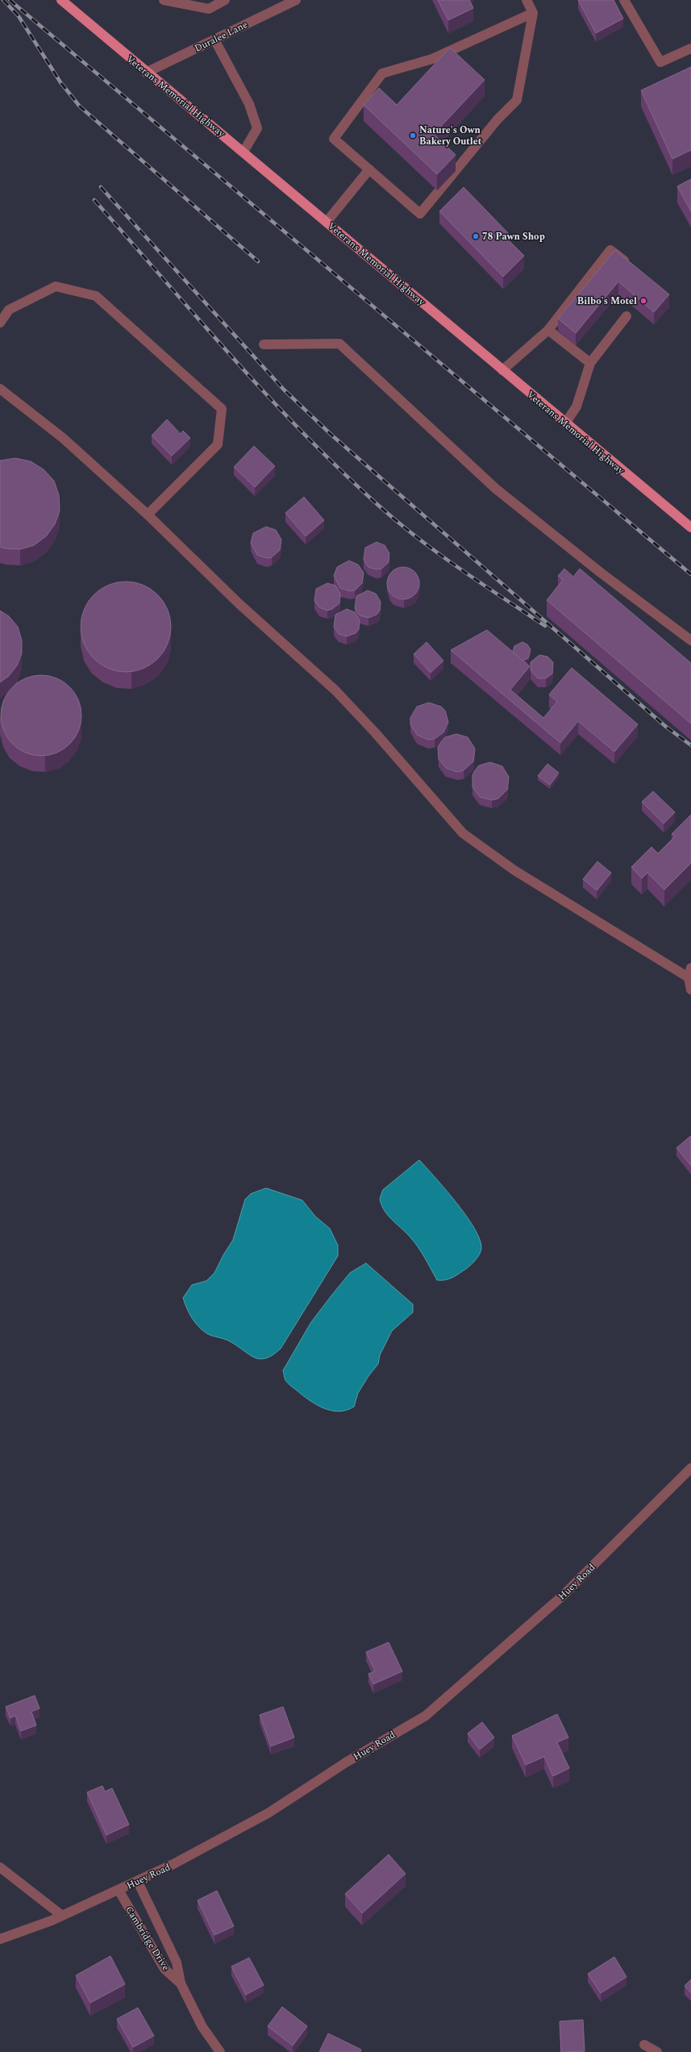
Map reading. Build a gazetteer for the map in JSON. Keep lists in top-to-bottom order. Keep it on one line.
{"streets":{"main road":["Veterans Memorial Highway"],"street":["Duralee Lane","Huey Road","Cambridge Drive"]},"crossings":[["Duralee Lane","Veterans Memorial Highway"],["Huey Road","Cambridge Drive"]],"places":["Nature's Own Bakery Outlet","78 Pawn Shop","Bilbo's Motel"]}
